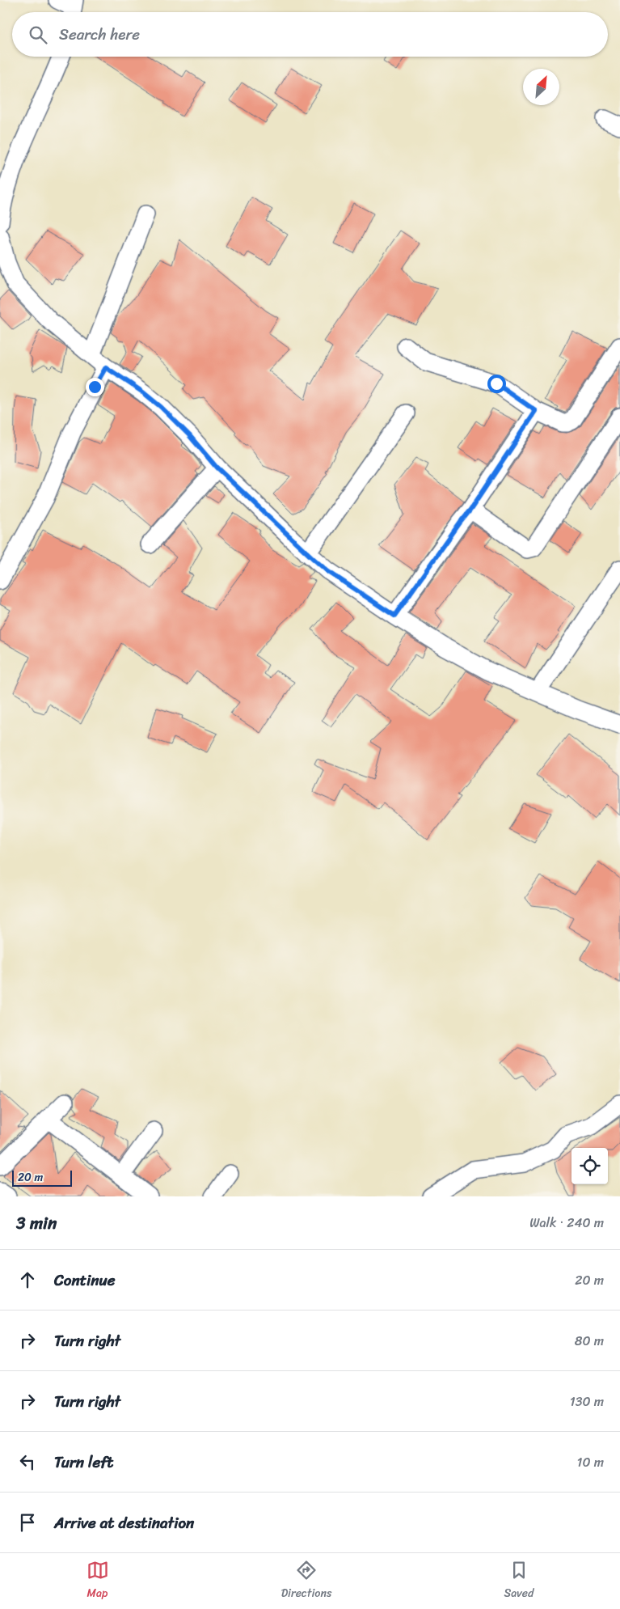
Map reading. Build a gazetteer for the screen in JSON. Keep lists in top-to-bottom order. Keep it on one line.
{"scale_bar":"20 m","north":"top right","page":{"search":"Search here","scale":"20 m","heading":["3 min","Walk · 240 m"],"list":[["Continue","20 m"],["Turn right","80 m"],["Turn right","130 m"],["Turn left","10 m"],"Arrive at destination"],"nav":["Map","Directions","Saved"]}}
